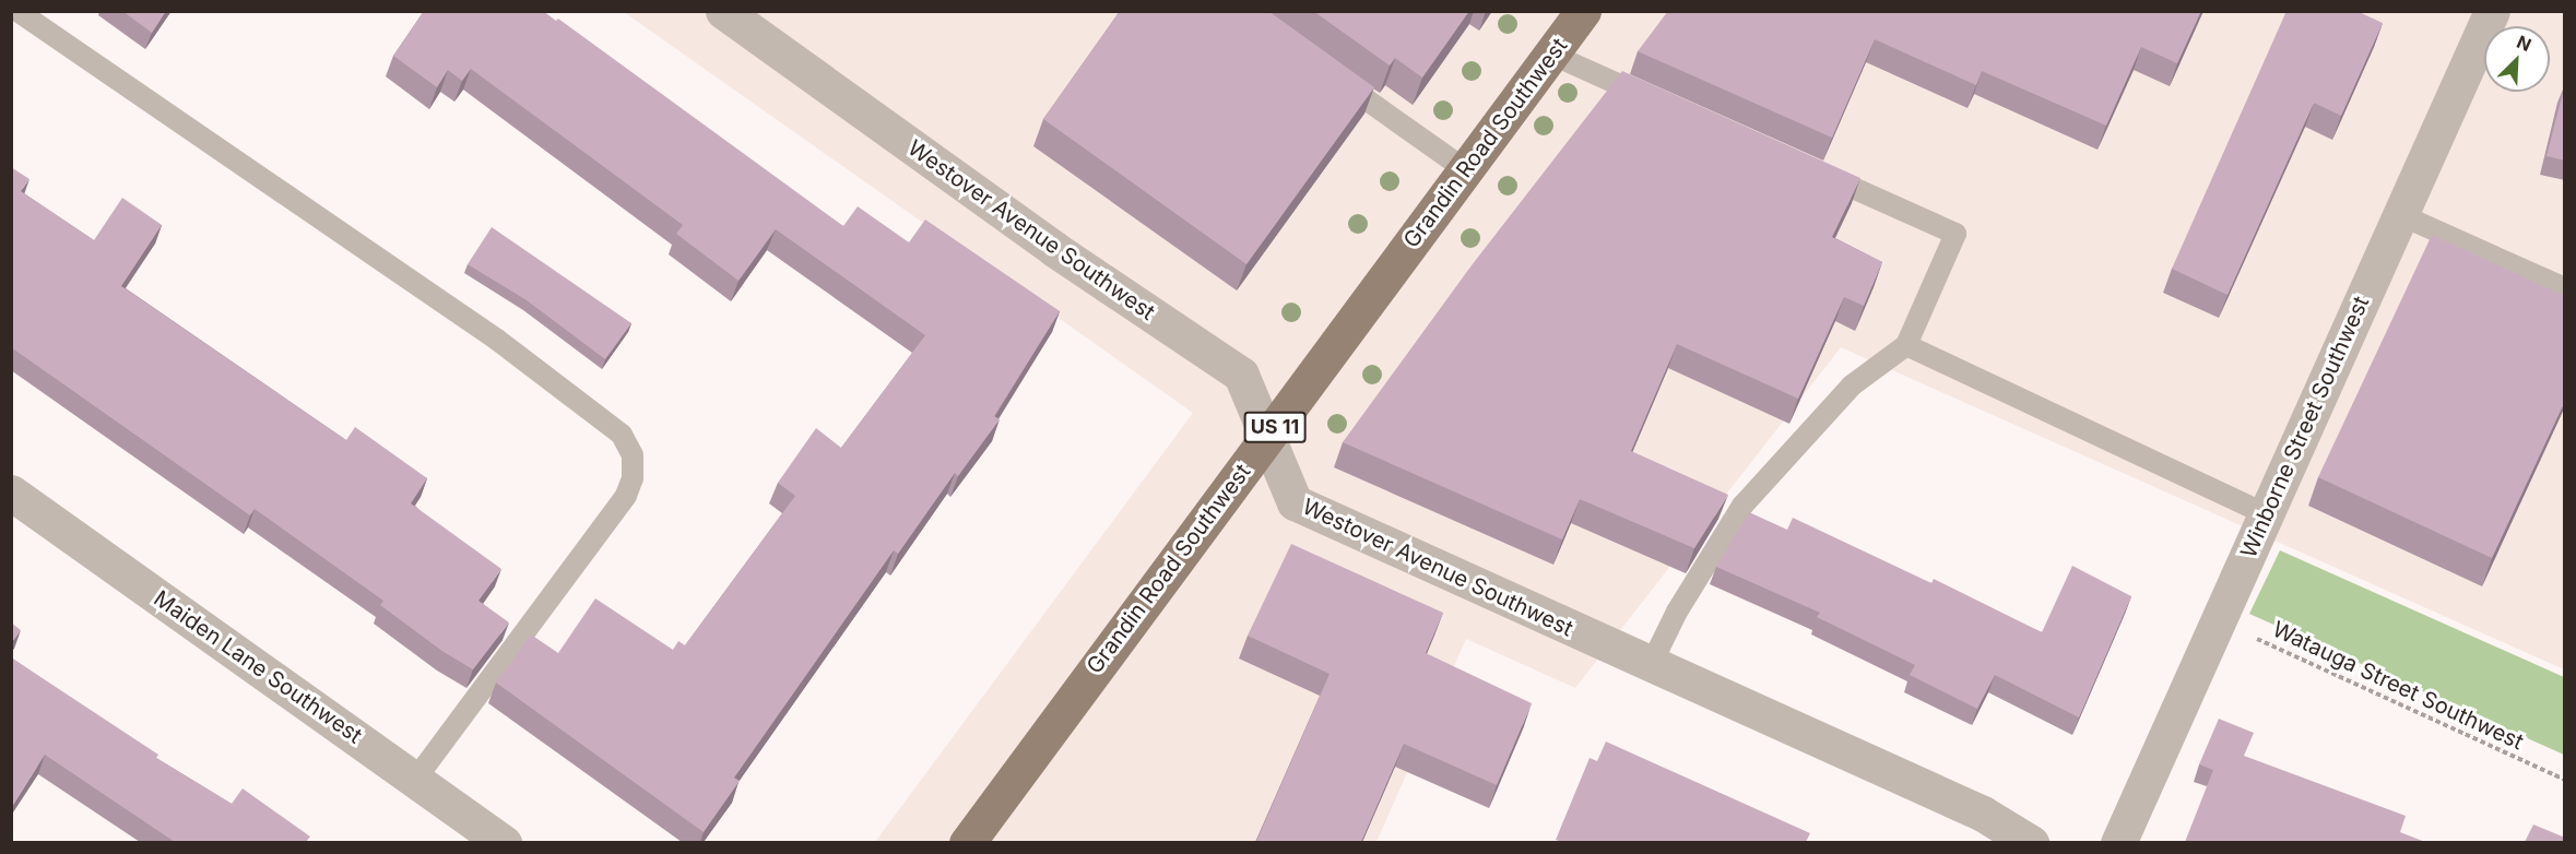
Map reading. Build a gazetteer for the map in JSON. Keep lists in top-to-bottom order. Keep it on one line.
{"streets":{"main road":["Grandin Road Southwest","US 11"],"street":["Westover Avenue Southwest","Winborne Street Southwest","Maiden Lane Southwest"],"path":["Watauga Street Southwest"]},"crossings":[["Grandin Road Southwest","Westover Avenue Southwest"],["Winborne Street Southwest","Watauga Street Southwest"]],"north":"top right"}
